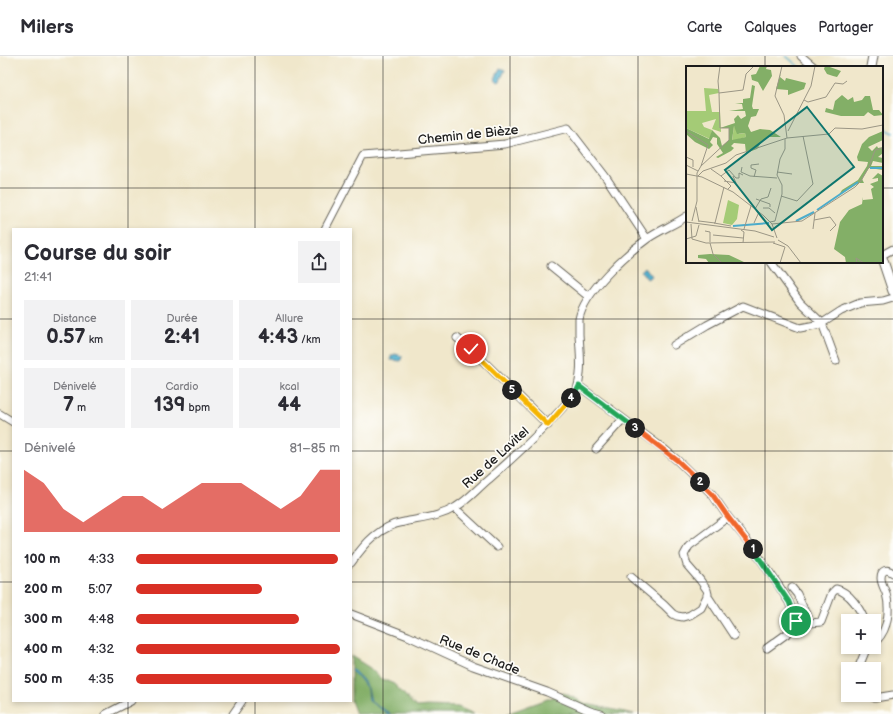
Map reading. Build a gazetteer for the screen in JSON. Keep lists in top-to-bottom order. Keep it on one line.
{"streets":{"street":["Chemin de Bièze","Rue de Lavitel","Rue de Chade"]},"page":{"header":"Milers","nav":["Carte","Calques","Partager"],"heading":["Course du soir","21:41"],"stats":[["Distance","0.57 km"],["Durée","2:41"],["Allure","4:43 /km"],["Dénivelé","7 m"],["Cardio","139 bpm"],["kcal","44"]],"pins":["5","4","3","2","1"],"chart":["Dénivelé","81–85 m"],"list":[{"name":"100 m","note":"4:33"},{"name":"200 m","note":"5:07"},{"name":"300 m","note":"4:48"},{"name":"400 m","note":"4:32"},{"name":"500 m","note":"4:35"}],"map_buttons":["+","−"]}}
